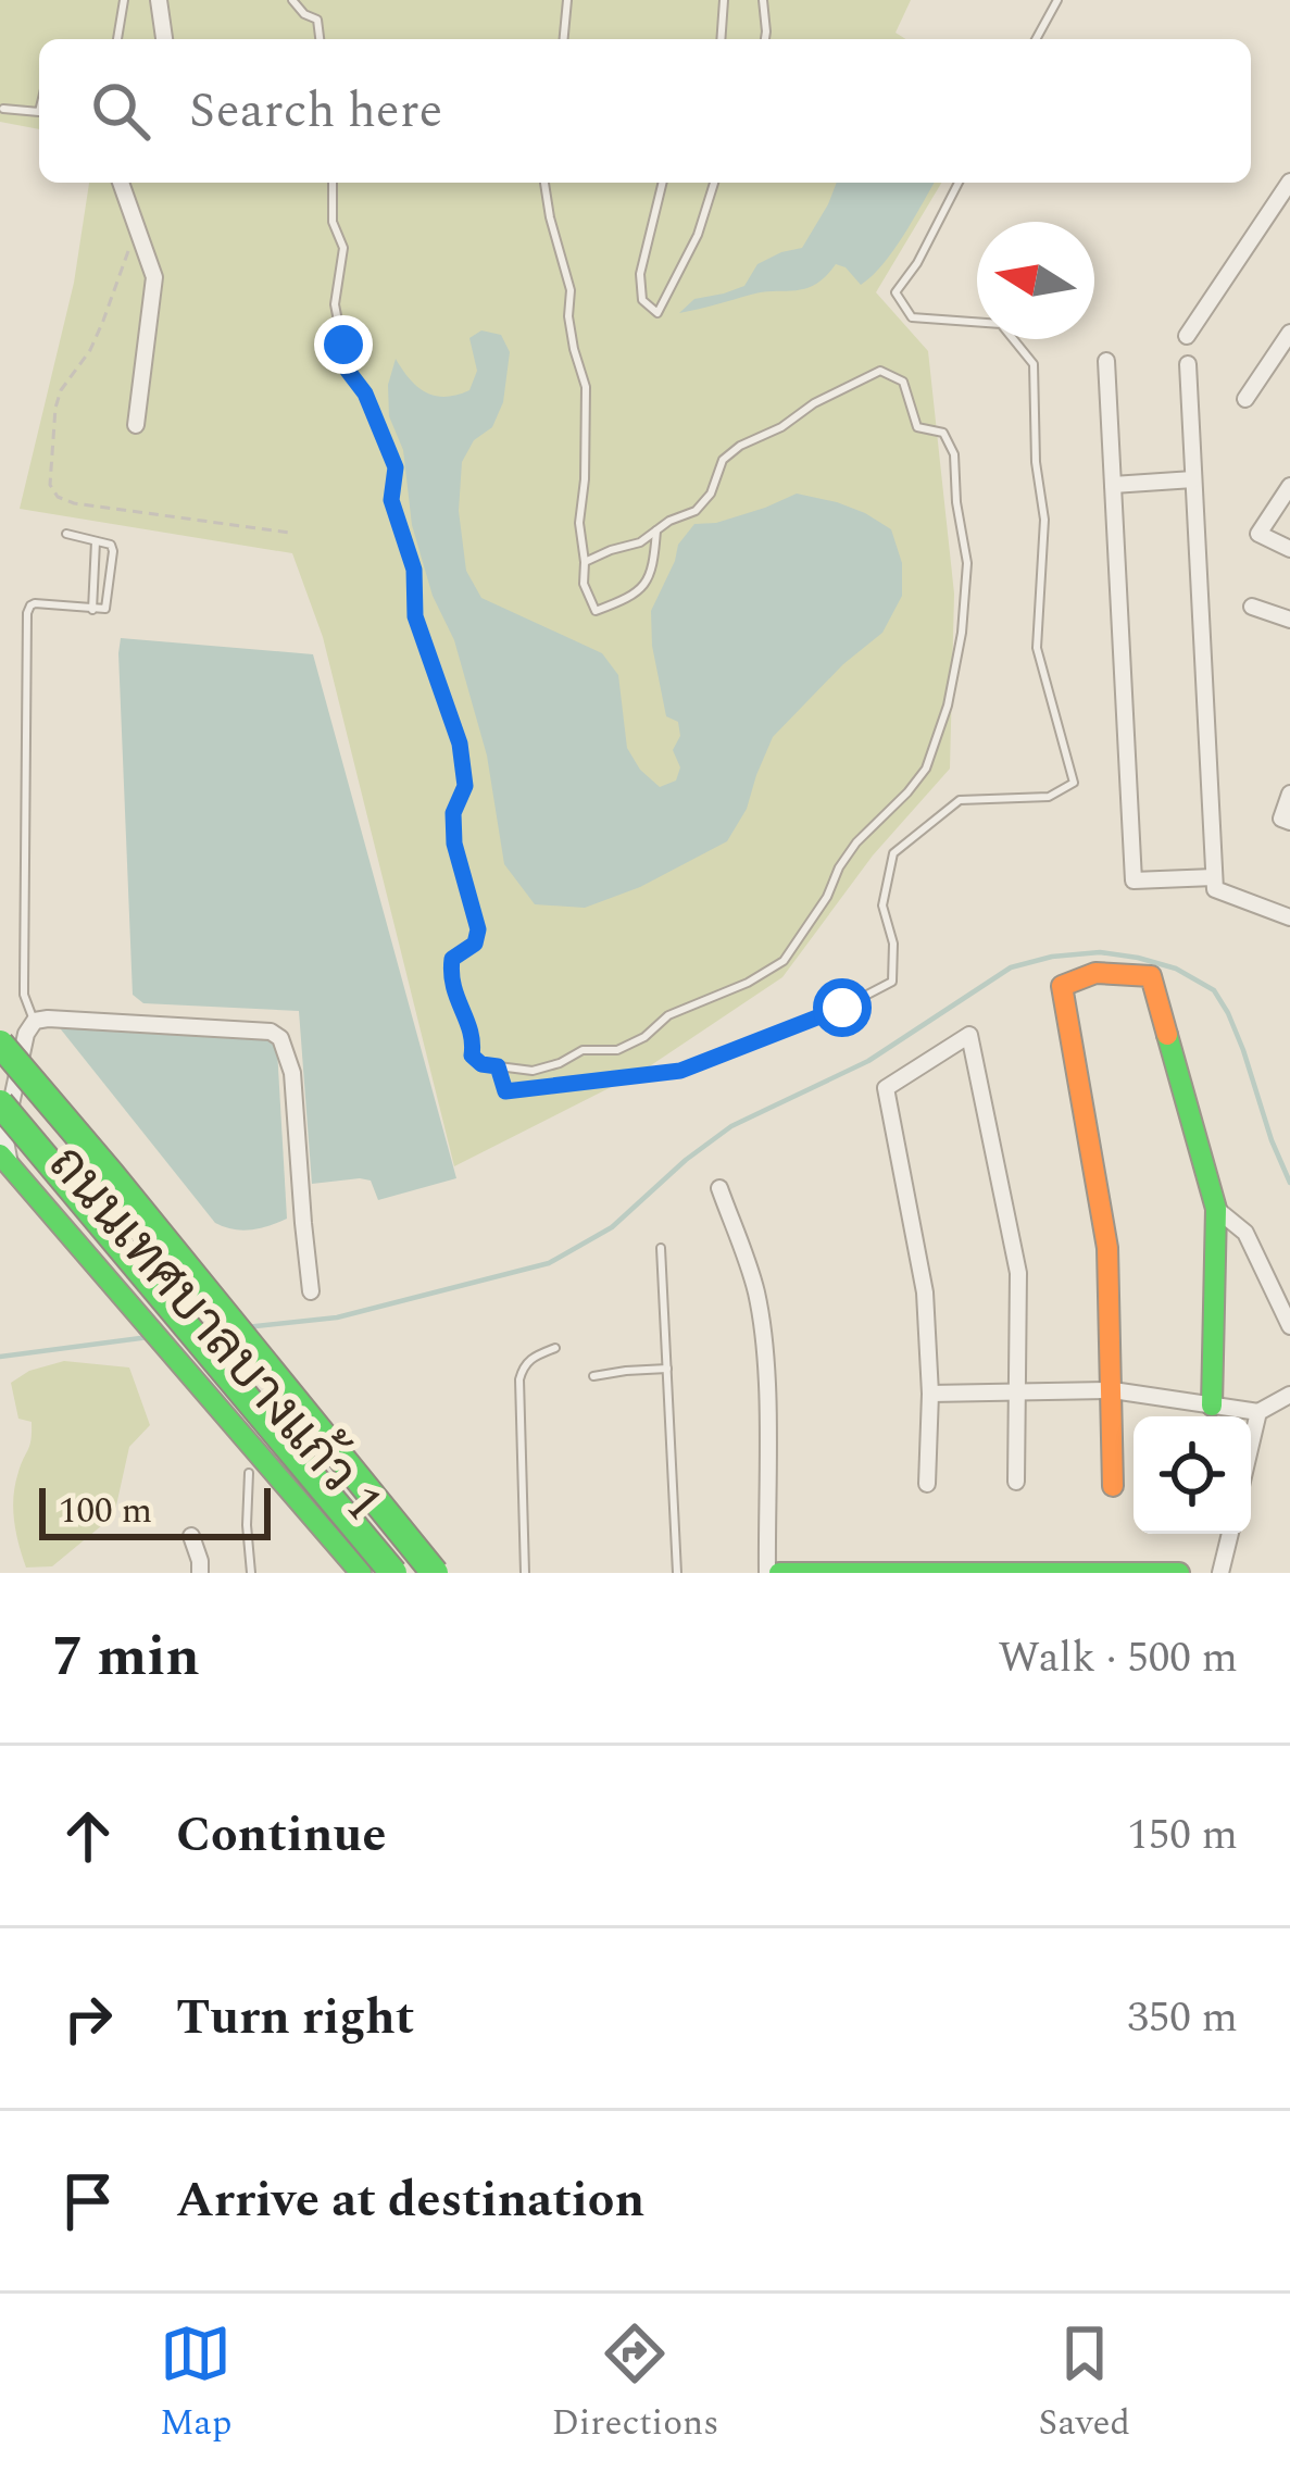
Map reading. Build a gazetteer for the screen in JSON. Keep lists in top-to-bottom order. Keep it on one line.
{"streets":{"main road":["ถนนเทศบาลบางแก้ว 1"]},"scale_bar":"100 m","north":"left","page":{"search":"Search here","scale":"100 m","heading":["7 min","Walk · 500 m"],"list":[["Continue","150 m"],["Turn right","350 m"],"Arrive at destination"],"nav":["Map","Directions","Saved"]}}
